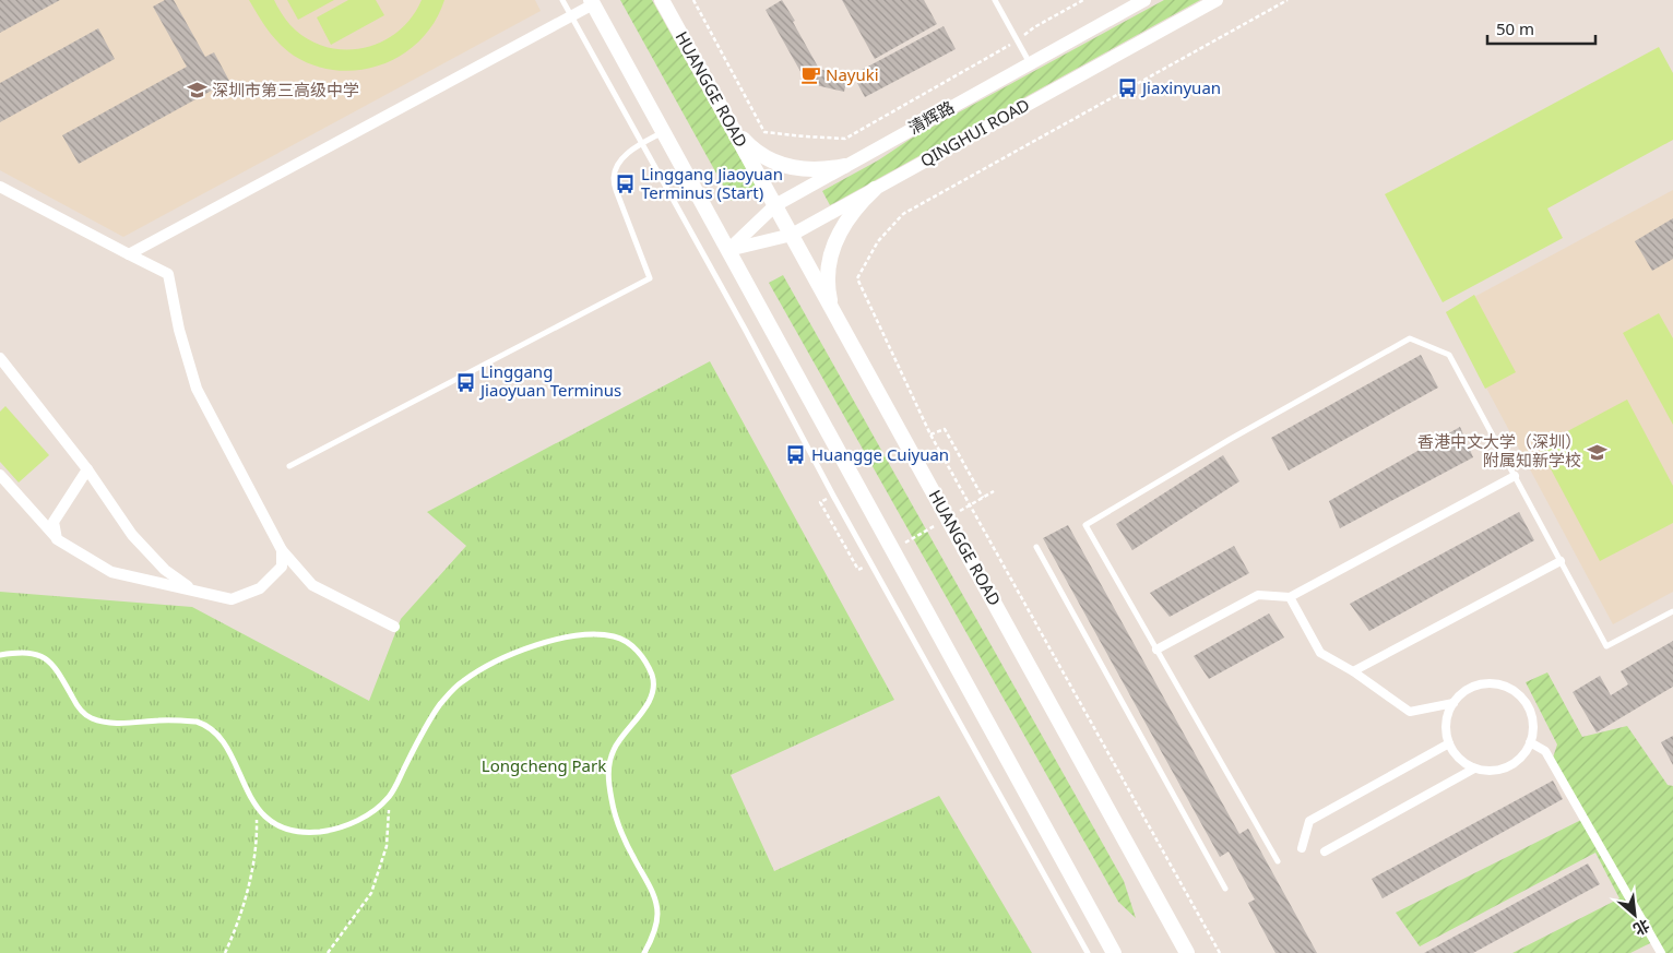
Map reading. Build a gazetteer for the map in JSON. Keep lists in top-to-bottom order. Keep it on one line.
{"streets":{"main road":["HUANGGE ROAD"],"street":["清辉路","QINGHUI ROAD"]},"crossings":[["HUANGGE ROAD","清辉路"],["HUANGGE ROAD","QINGHUI ROAD"],["清辉路","QINGHUI ROAD"]],"parks":["Longcheng Park"],"places":{"cafe":["Nayuki"],"bus stop":["Jiaxinyuan","Linggang Jiaoyuan Terminus (Start)","Linggang Jiaoyuan Terminus","Huangge Cuiyuan"],"school or university":["深圳市第三高级中学","香港中文大学（深圳） 附属知新学校"]},"scale_bar":"50 m","north":"bottom right"}
